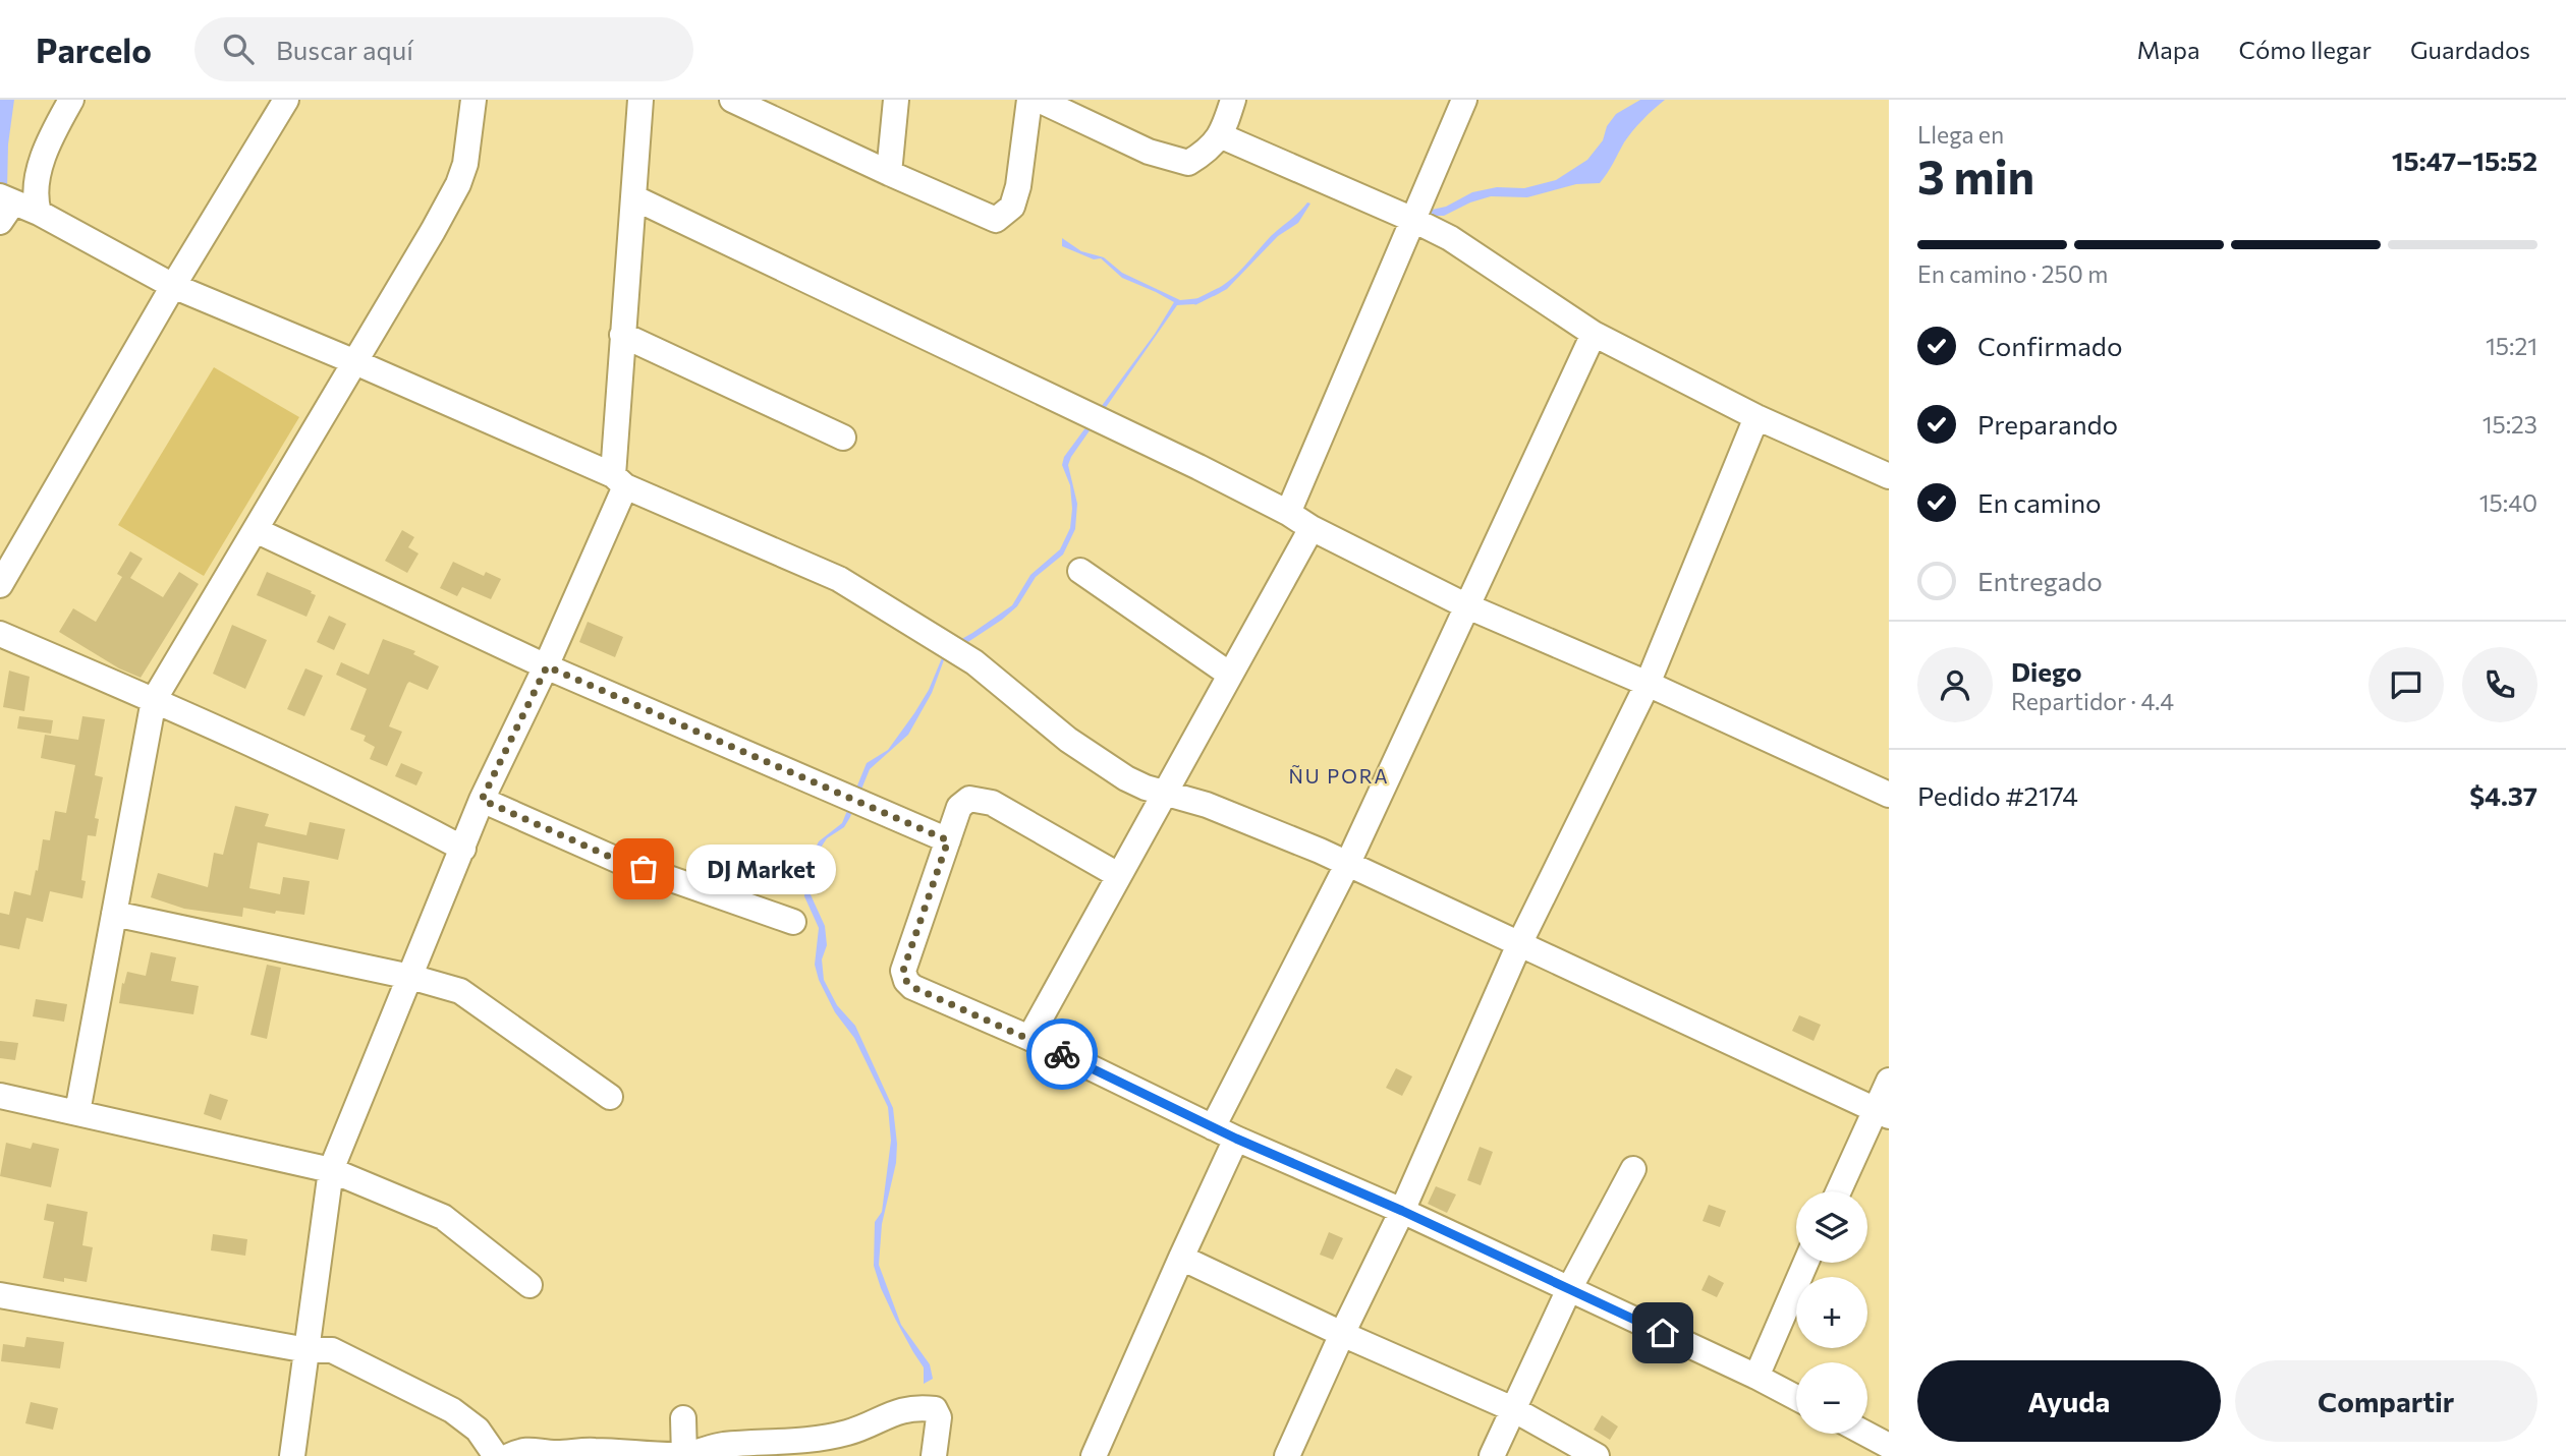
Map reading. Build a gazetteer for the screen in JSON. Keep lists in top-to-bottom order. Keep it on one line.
{"districts":["ÑU PORA"],"places":["DJ Market"],"page":{"header":"Parcelo","search":"Buscar aquí","nav":["Mapa","Cómo llegar","Guardados"],"heading":["3 min","Llega en","15:47–15:52"],"panel":["Diego","Repartidor · 4.4","Pedido #2174","$4.37"],"bar":"En camino · 250 m","list":[["Confirmado","15:21"],["Preparando","15:23"],["En camino","15:40"],"Entregado"],"bubble":"DJ Market","map_buttons":["+","−"],"buttons":["Ayuda","Compartir"]}}
